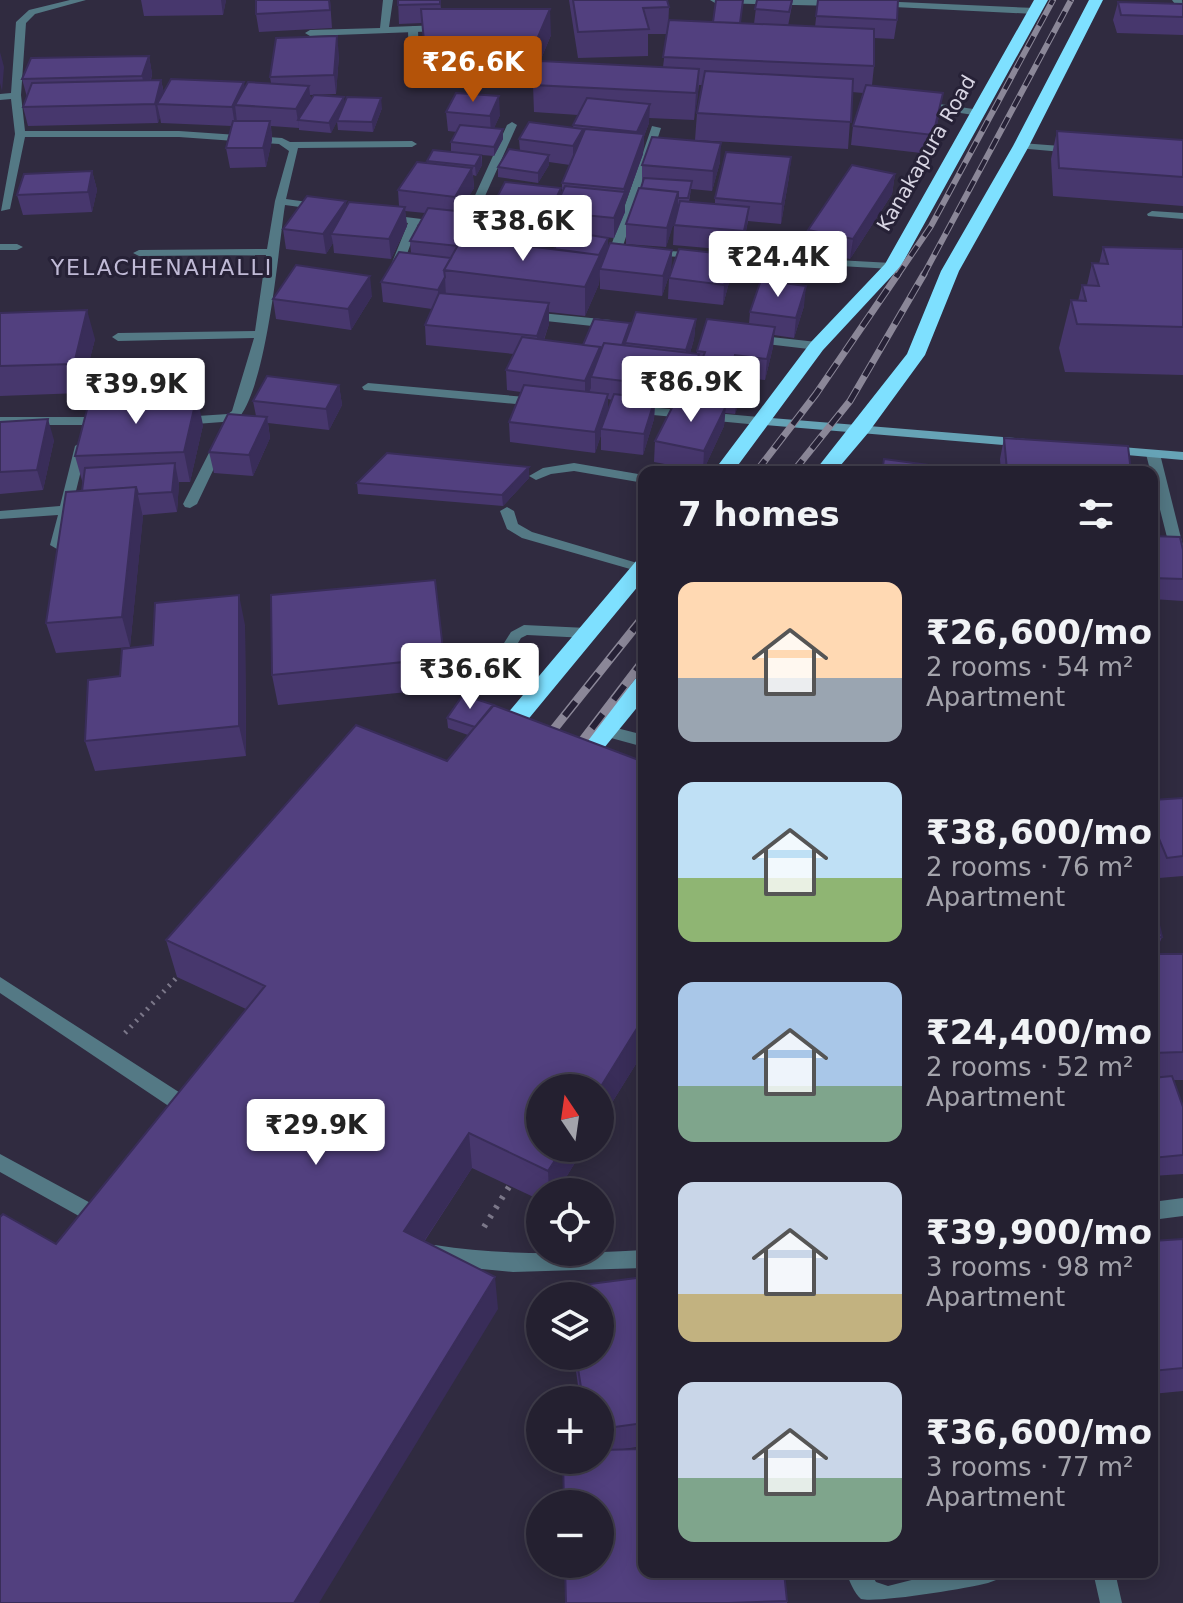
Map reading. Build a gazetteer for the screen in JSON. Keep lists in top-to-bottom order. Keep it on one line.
{"streets":{"highway":["Kanakapura Road"]},"districts":["YELACHENAHALLI"],"north":"top","page":{"price":["₹26.6K","₹38.6K","₹24.4K","₹86.9K","₹39.9K","₹36.6K","₹29.9K"],"heading":"7 homes","list":[{"name":"₹26,600/mo","note":"2 rooms · 54 m² · Apartment"},{"name":"₹38,600/mo","note":"2 rooms · 76 m² · Apartment"},{"name":"₹24,400/mo","note":"2 rooms · 52 m² · Apartment"},{"name":"₹39,900/mo","note":"3 rooms · 98 m² · Apartment"},{"name":"₹36,600/mo","note":"3 rooms · 77 m² · Apartment"}],"map_buttons":["+","−"]}}
